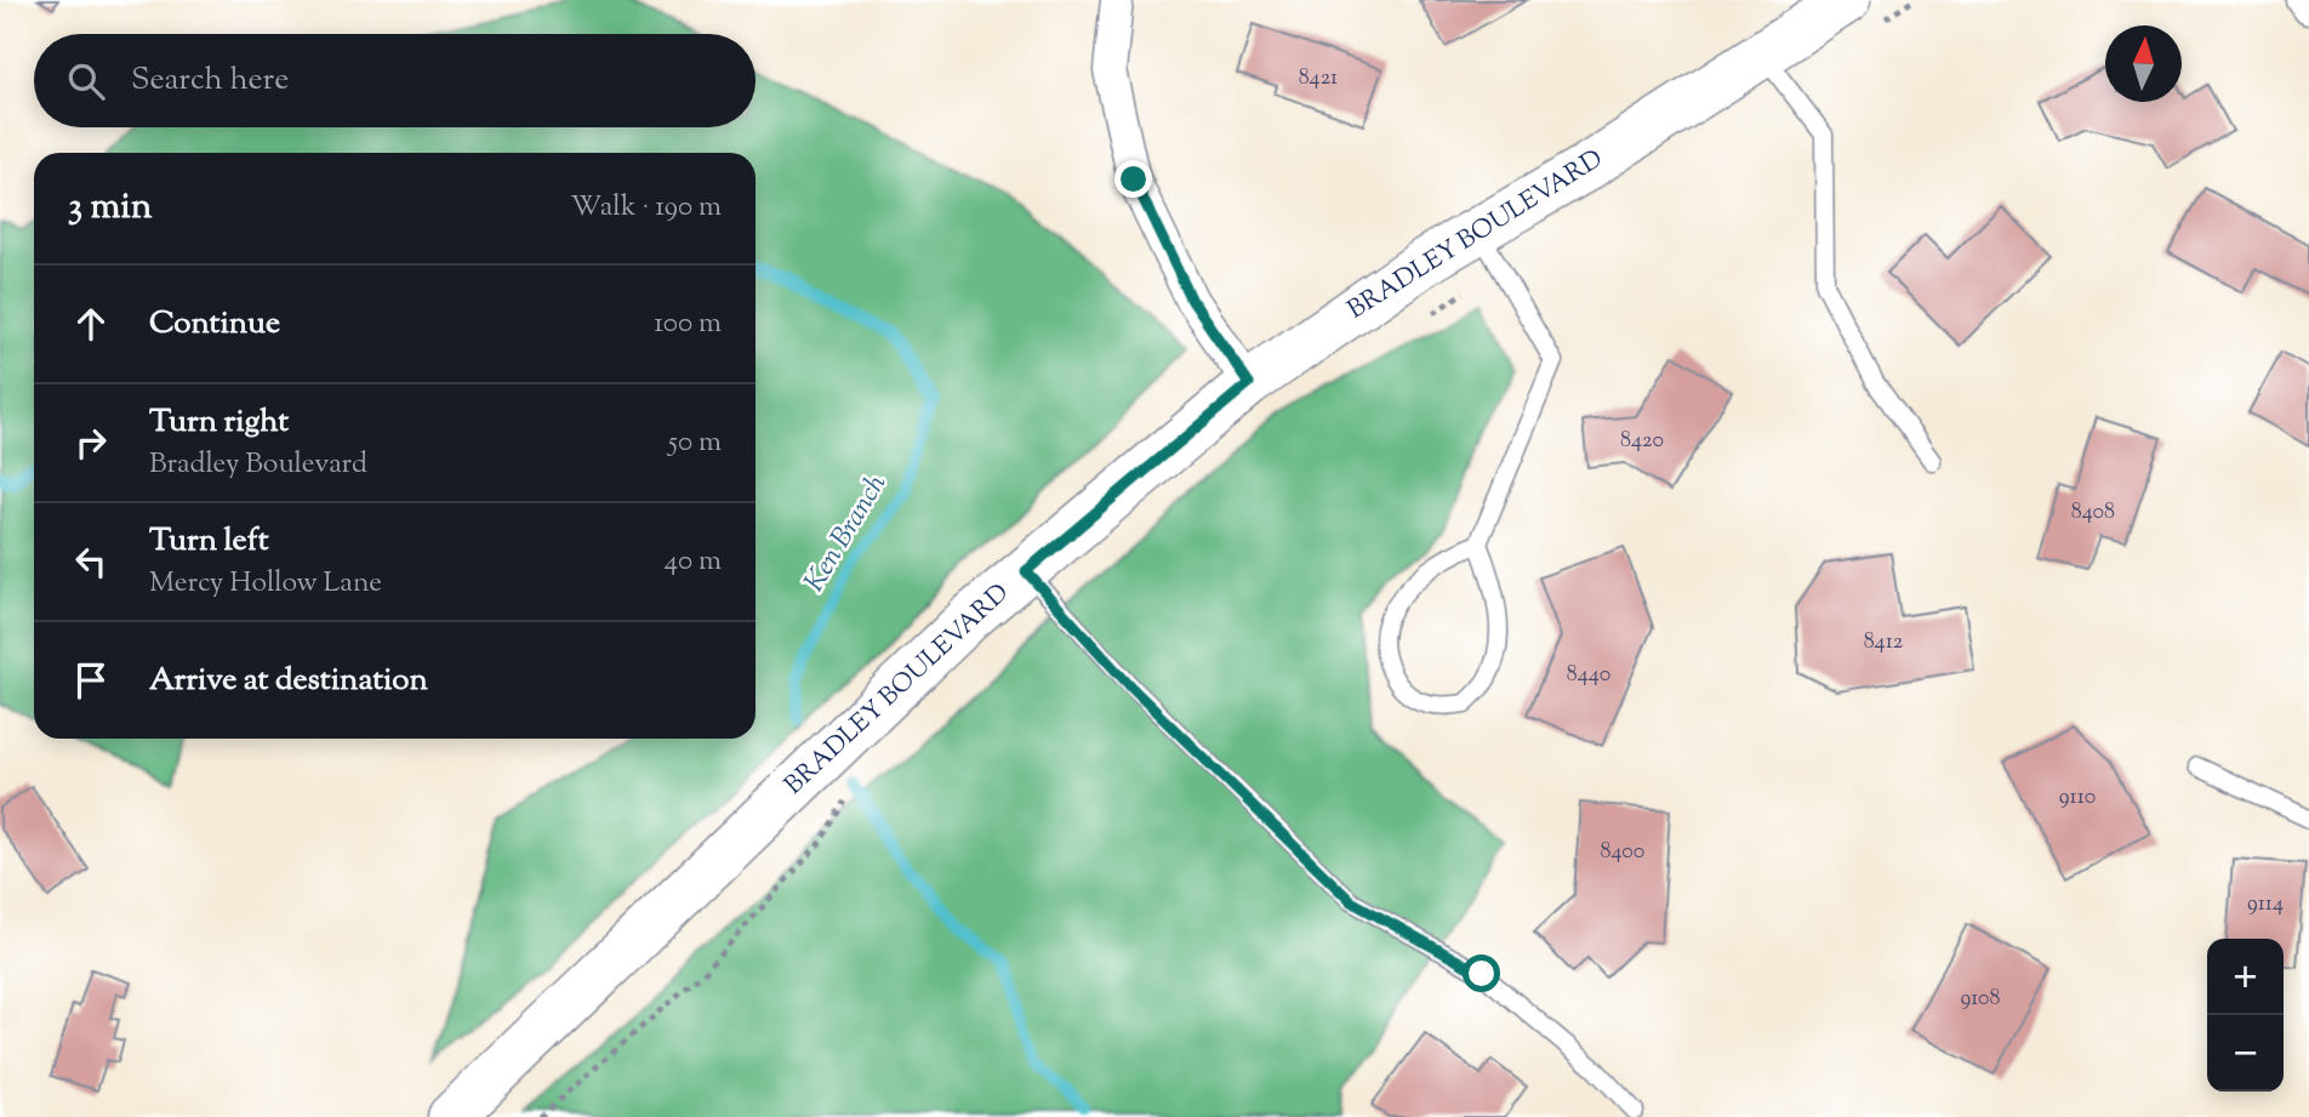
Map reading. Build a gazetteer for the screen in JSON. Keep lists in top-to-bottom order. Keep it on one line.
{"streets":{"main road":["BRADLEY BOULEVARD"]},"water":["Ken Branch"],"house_numbers":["8421","8420","8408","8412","8440","9110","8400","9114","9108"],"north":"top","page":{"search":"Search here","heading":["3 min","Walk · 190 m"],"list":[["Continue","100 m"],["Turn right","Bradley Boulevard","50 m"],["Turn left","Mercy Hollow Lane","40 m"],"Arrive at destination"],"map_buttons":["+","−"]}}
